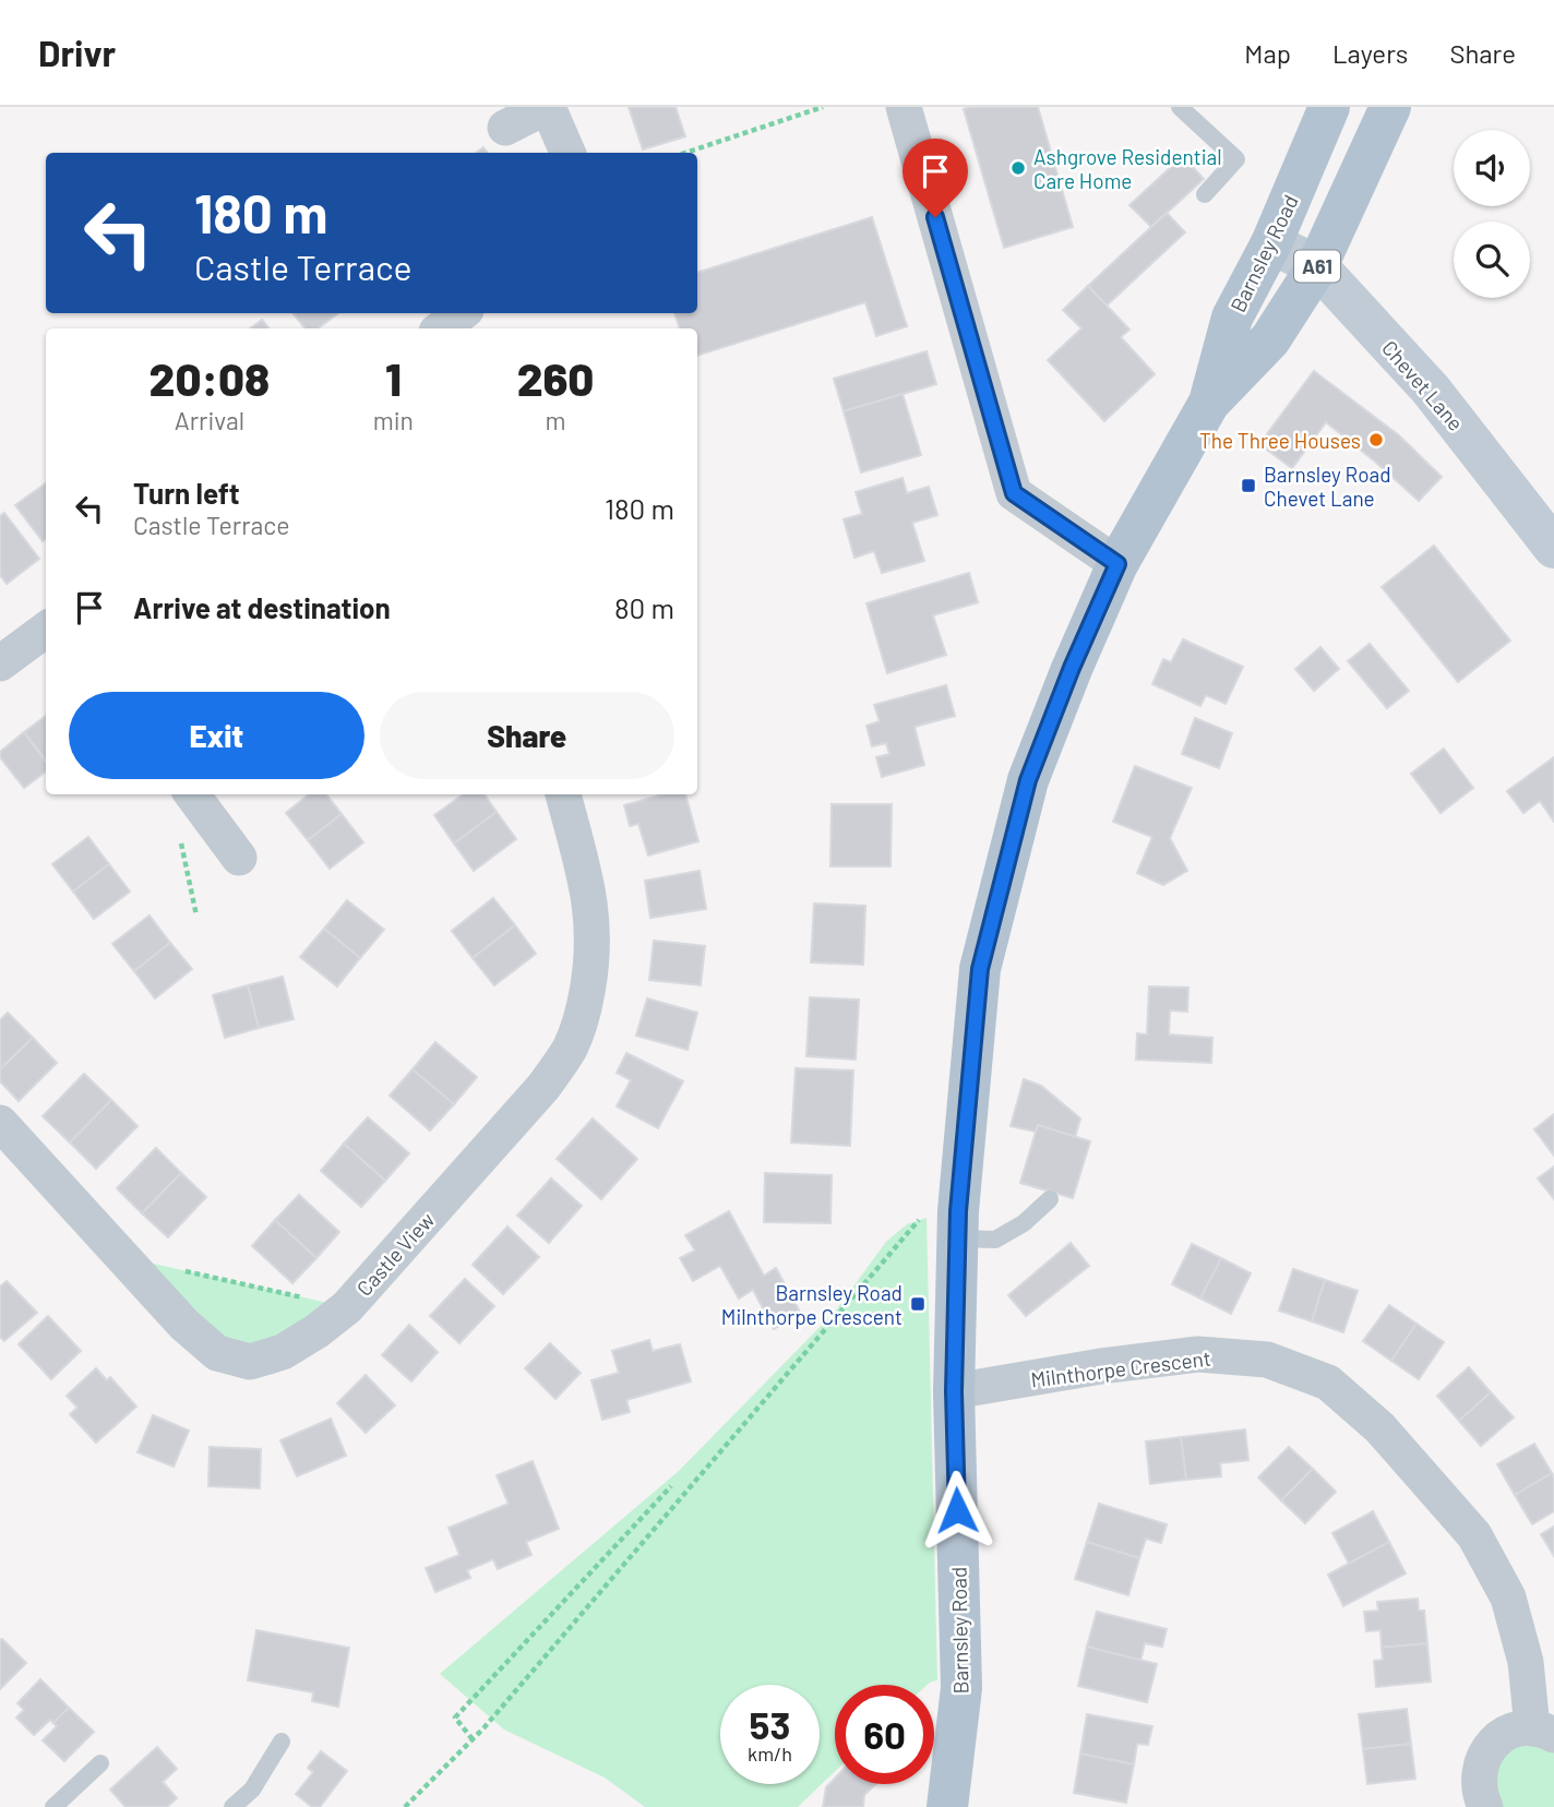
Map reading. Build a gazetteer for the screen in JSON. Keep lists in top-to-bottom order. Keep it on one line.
{"streets":{"main road":["Barnsley Road","A61","Chevet Lane"],"street":["Castle View","Milnthorpe Crescent"]},"crossings":[["Barnsley Road","Chevet Lane"],["Barnsley Road","Milnthorpe Crescent"]],"places":{"other":["Ashgrove Residential Care Home","The Three Houses"],"transit":["Barnsley Road Chevet Lane","Barnsley Road Milnthorpe Crescent"]},"page":{"header":"Drivr","nav":["Map","Layers","Share"],"turn":["180 m","Castle Terrace"],"eta":["20:08","Arrival","1","min","260","m"],"list":[{"name":"Turn left","note":"Castle Terrace","value":"180 m"},{"name":"Arrive at destination","value":"80 m"}],"buttons":["Exit","Share"],"speed":"53 km/h","limit":"60"}}
